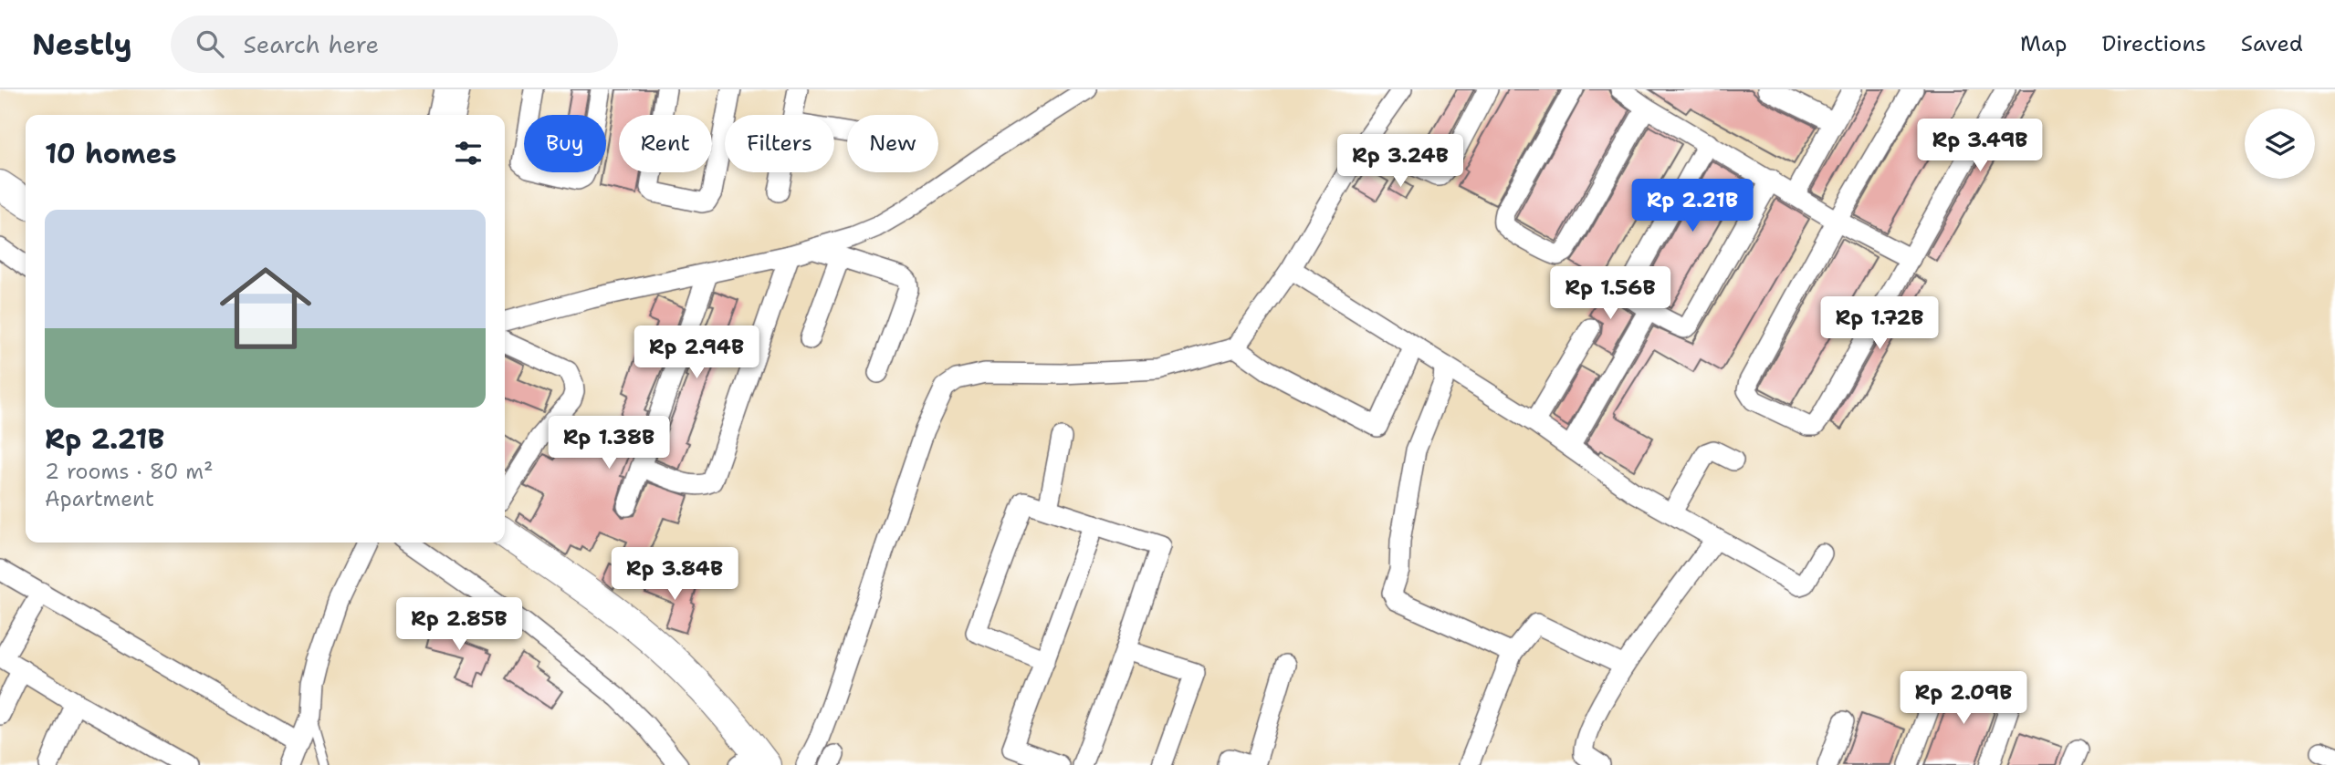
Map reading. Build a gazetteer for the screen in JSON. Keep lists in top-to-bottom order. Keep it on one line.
{"page":{"header":"Nestly","search":"Search here","nav":["Map","Directions","Saved"],"chip":["Buy","Rent","Filters","New"],"heading":"10 homes","price":["Rp 3.49B","Rp 3.24B","Rp 2.21B","Rp 1.56B","Rp 1.72B","Rp 2.94B","Rp 1.38B","Rp 3.84B","Rp 2.85B","Rp 2.09B"],"list":[{"name":"Rp 2.21B","note":"2 rooms · 80 m² · Apartment"}]}}
